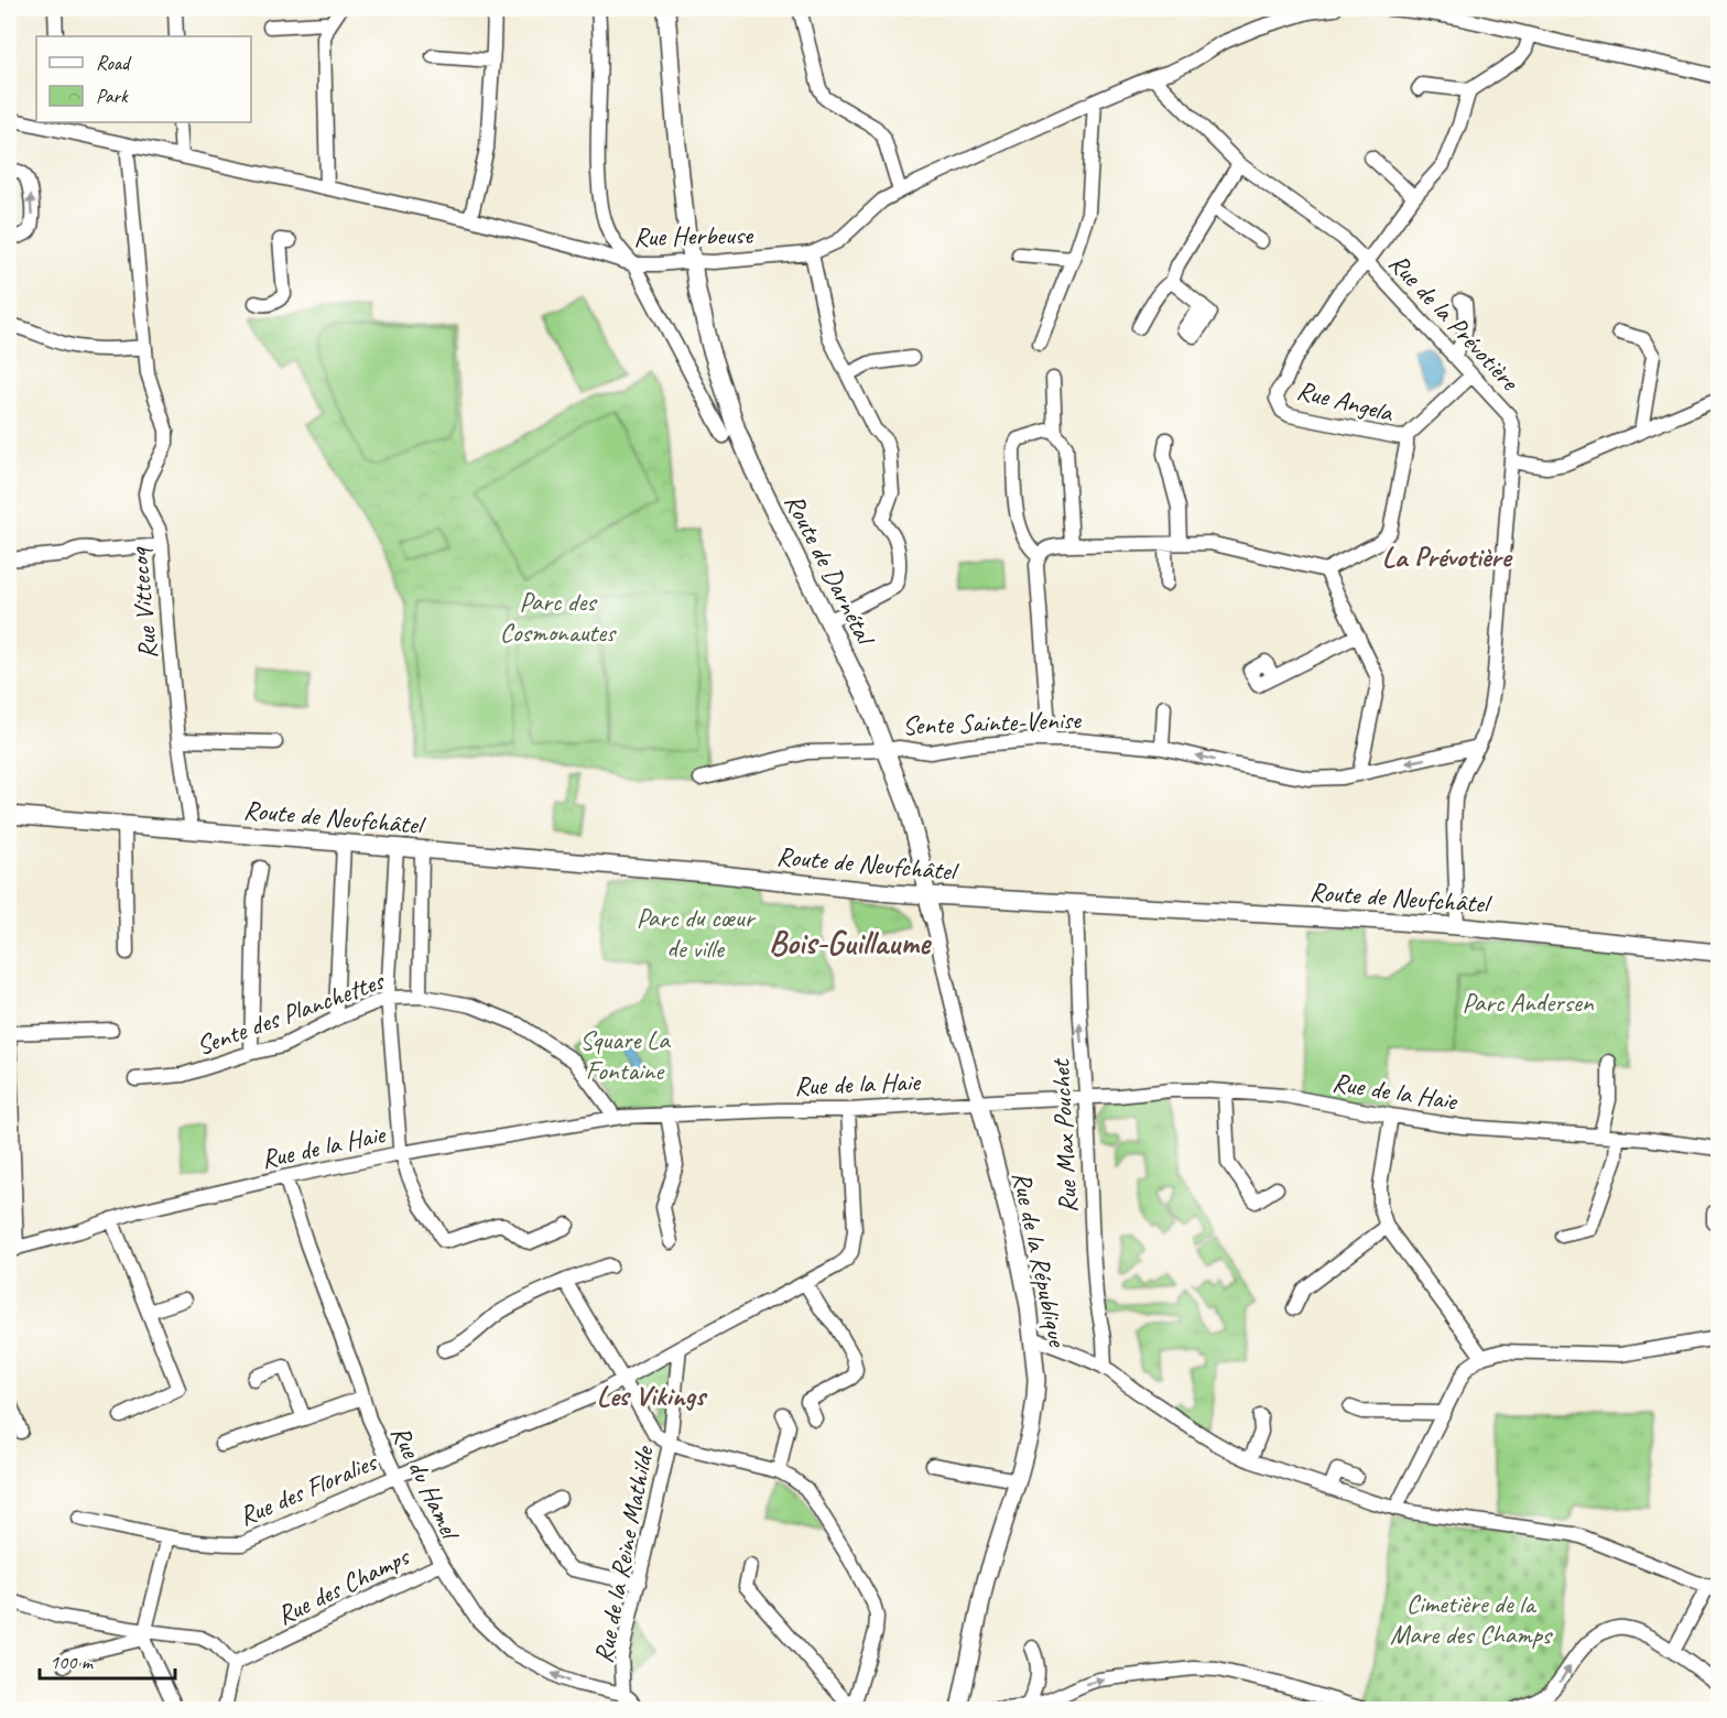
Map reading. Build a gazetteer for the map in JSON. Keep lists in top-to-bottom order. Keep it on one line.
{"streets":{"main road":["Route de Darnétal","Route de Neufchâtel","Rue de la République"],"street":["Rue Herbeuse","Rue de la Prévotière","Rue Angela","Rue Vittecoq","Sente Sainte-Venise","Sente des Planchettes","Rue de la Haie","Rue Max Pouchet","Rue du Hamel","Rue des Floralies","Rue de la Reine Mathilde","Rue des Champs"]},"crossings":[["Rue Herbeuse","Rue de la Prévotière"],["Rue Herbeuse","Route de Darnétal"],["Rue Herbeuse","Rue Vittecoq"],["Rue de la Prévotière","Rue Angela"],["Rue de la Prévotière","Sente Sainte-Venise"],["Rue de la Prévotière","Route de Neufchâtel"],["Route de Darnétal","Sente Sainte-Venise"],["Route de Darnétal","Route de Neufchâtel"],["Route de Darnétal","Rue de la République"],["Rue Vittecoq","Route de Neufchâtel"],["Route de Neufchâtel","Rue Max Pouchet"],["Route de Neufchâtel","Rue de la République"],["Sente des Planchettes","Rue de la Haie"],["Rue de la Haie","Rue Max Pouchet"],["Rue de la Haie","Rue de la République"],["Rue de la Haie","Rue du Hamel"],["Rue de la Haie","Rue des Floralies"],["Rue du Hamel","Rue des Floralies"],["Rue du Hamel","Rue de la Reine Mathilde"],["Rue du Hamel","Rue des Champs"],["Rue des Floralies","Rue de la Reine Mathilde"]],"one_way":["Sente Sainte-Venise","Rue Max Pouchet"],"districts":["La Prévotière","Bois-Guillaume","Les Vikings"],"parks":["Parc des Cosmonautes","Parc du cœur de ville","Parc Andersen","Square La Fontaine","Cimetière de la Mare des Champs"],"legend":["Road","Park"],"scale_bar":"100 m"}
